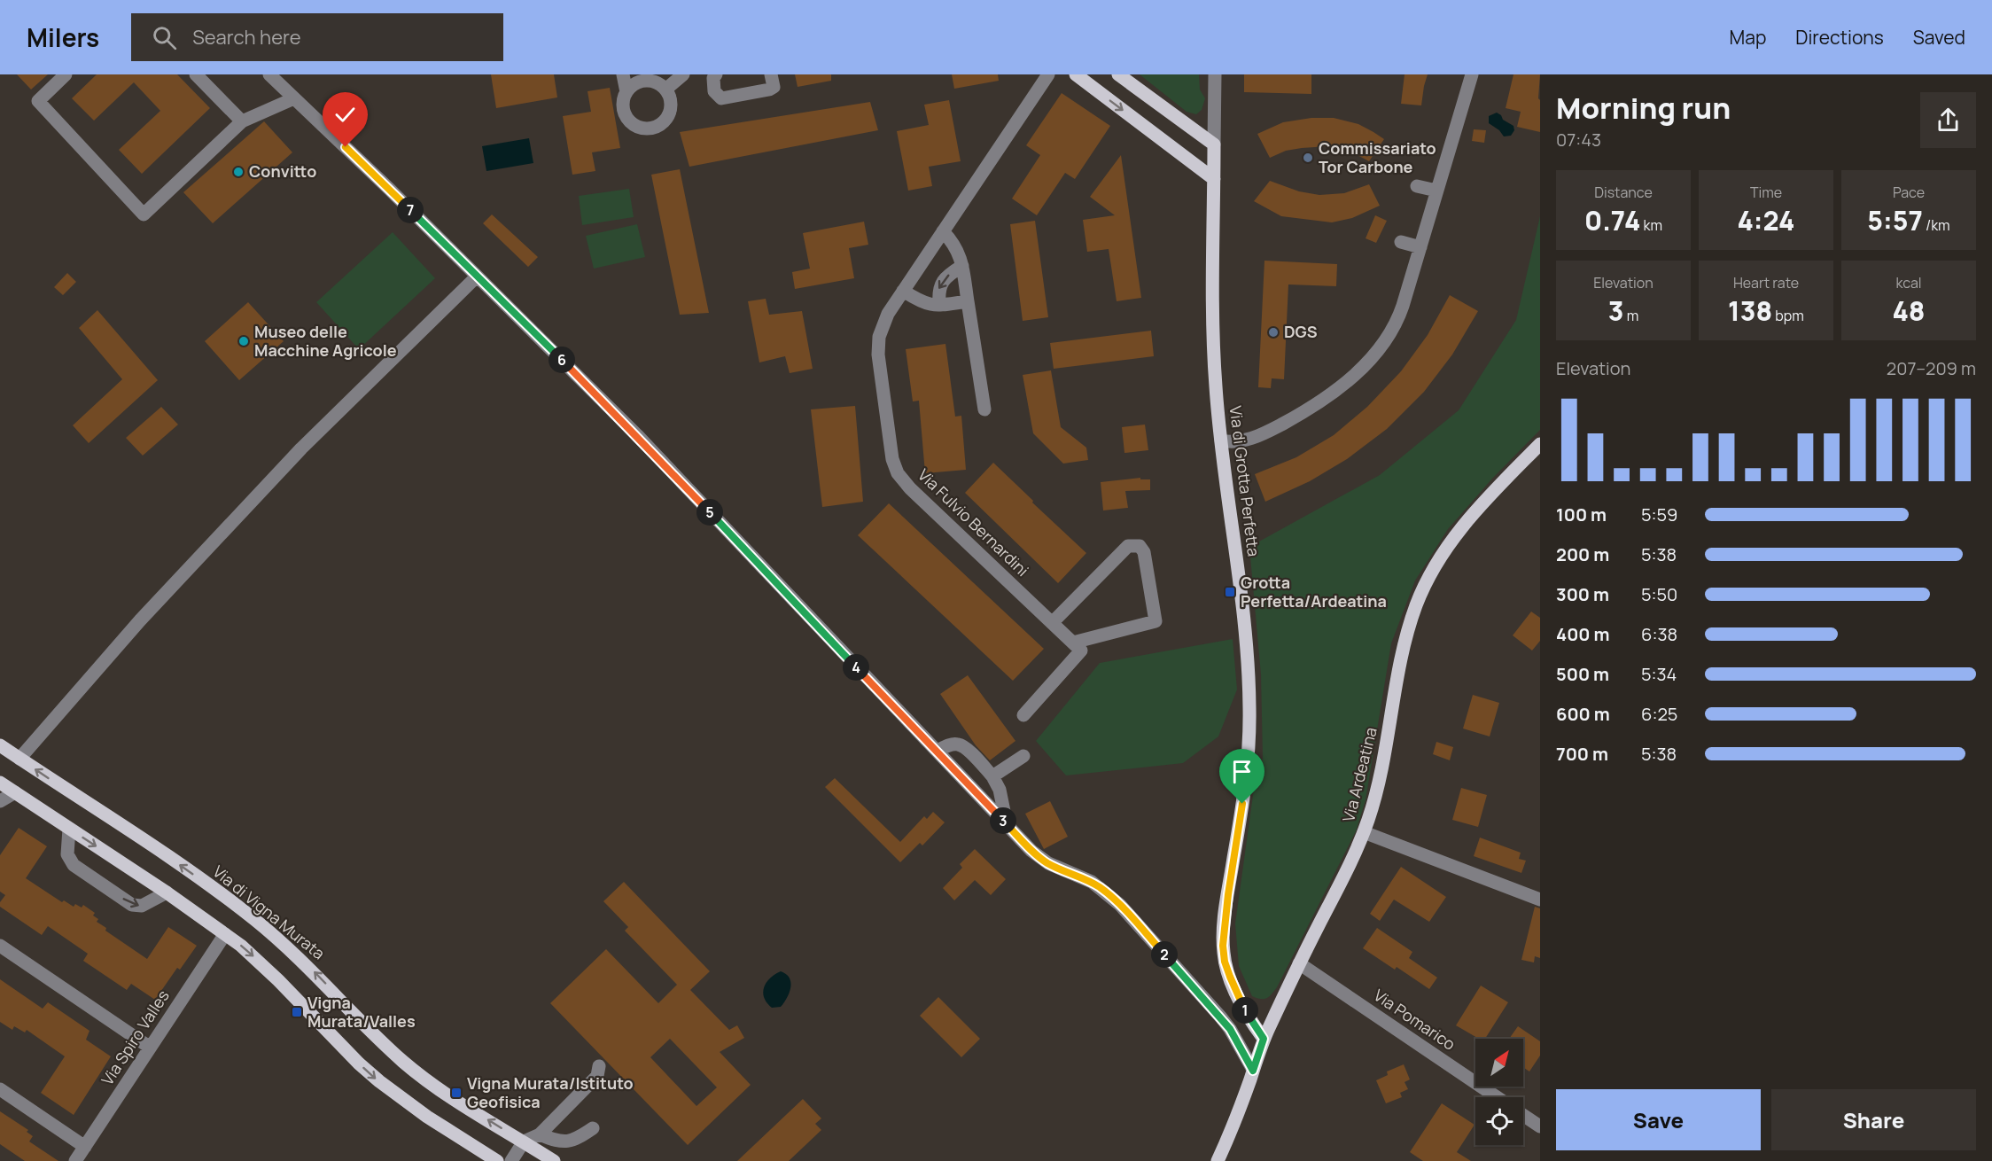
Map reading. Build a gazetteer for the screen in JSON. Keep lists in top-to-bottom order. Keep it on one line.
{"streets":{"main road":["Via di Grotta Perfetta","Via Ardeatina","Via di Vigna Murata"],"street":["Via Fulvio Bernardini","Via Pomarico","Via Spiro Valles"]},"crossings":[["Via di Grotta Perfetta","Via Ardeatina"],["Via Ardeatina","Via Pomarico"]],"places":{"other":["Commissariato Tor Carbone","Convitto","DGS","Museo delle Macchine Agricole"],"transit":["Grotta Perfetta/Ardeatina","Vigna Murata/Valles","Vigna Murata/Istituto Geofisica"]},"north":"top right","page":{"header":"Milers","search":"Search here","nav":["Map","Directions","Saved"],"heading":["Morning run","07:43"],"stats":[["Distance","0.74 km"],["Time","4:24"],["Pace","5:57 /km"],["Elevation","3 m"],["Heart rate","138 bpm"],["kcal","48"]],"pins":["7","6","5","4","3","2","1"],"chart":["Elevation","207–209 m"],"list":[{"name":"100 m","note":"5:59"},{"name":"200 m","note":"5:38"},{"name":"300 m","note":"5:50"},{"name":"400 m","note":"6:38"},{"name":"500 m","note":"5:34"},{"name":"600 m","note":"6:25"},{"name":"700 m","note":"5:38"}],"buttons":["Save","Share"]}}
